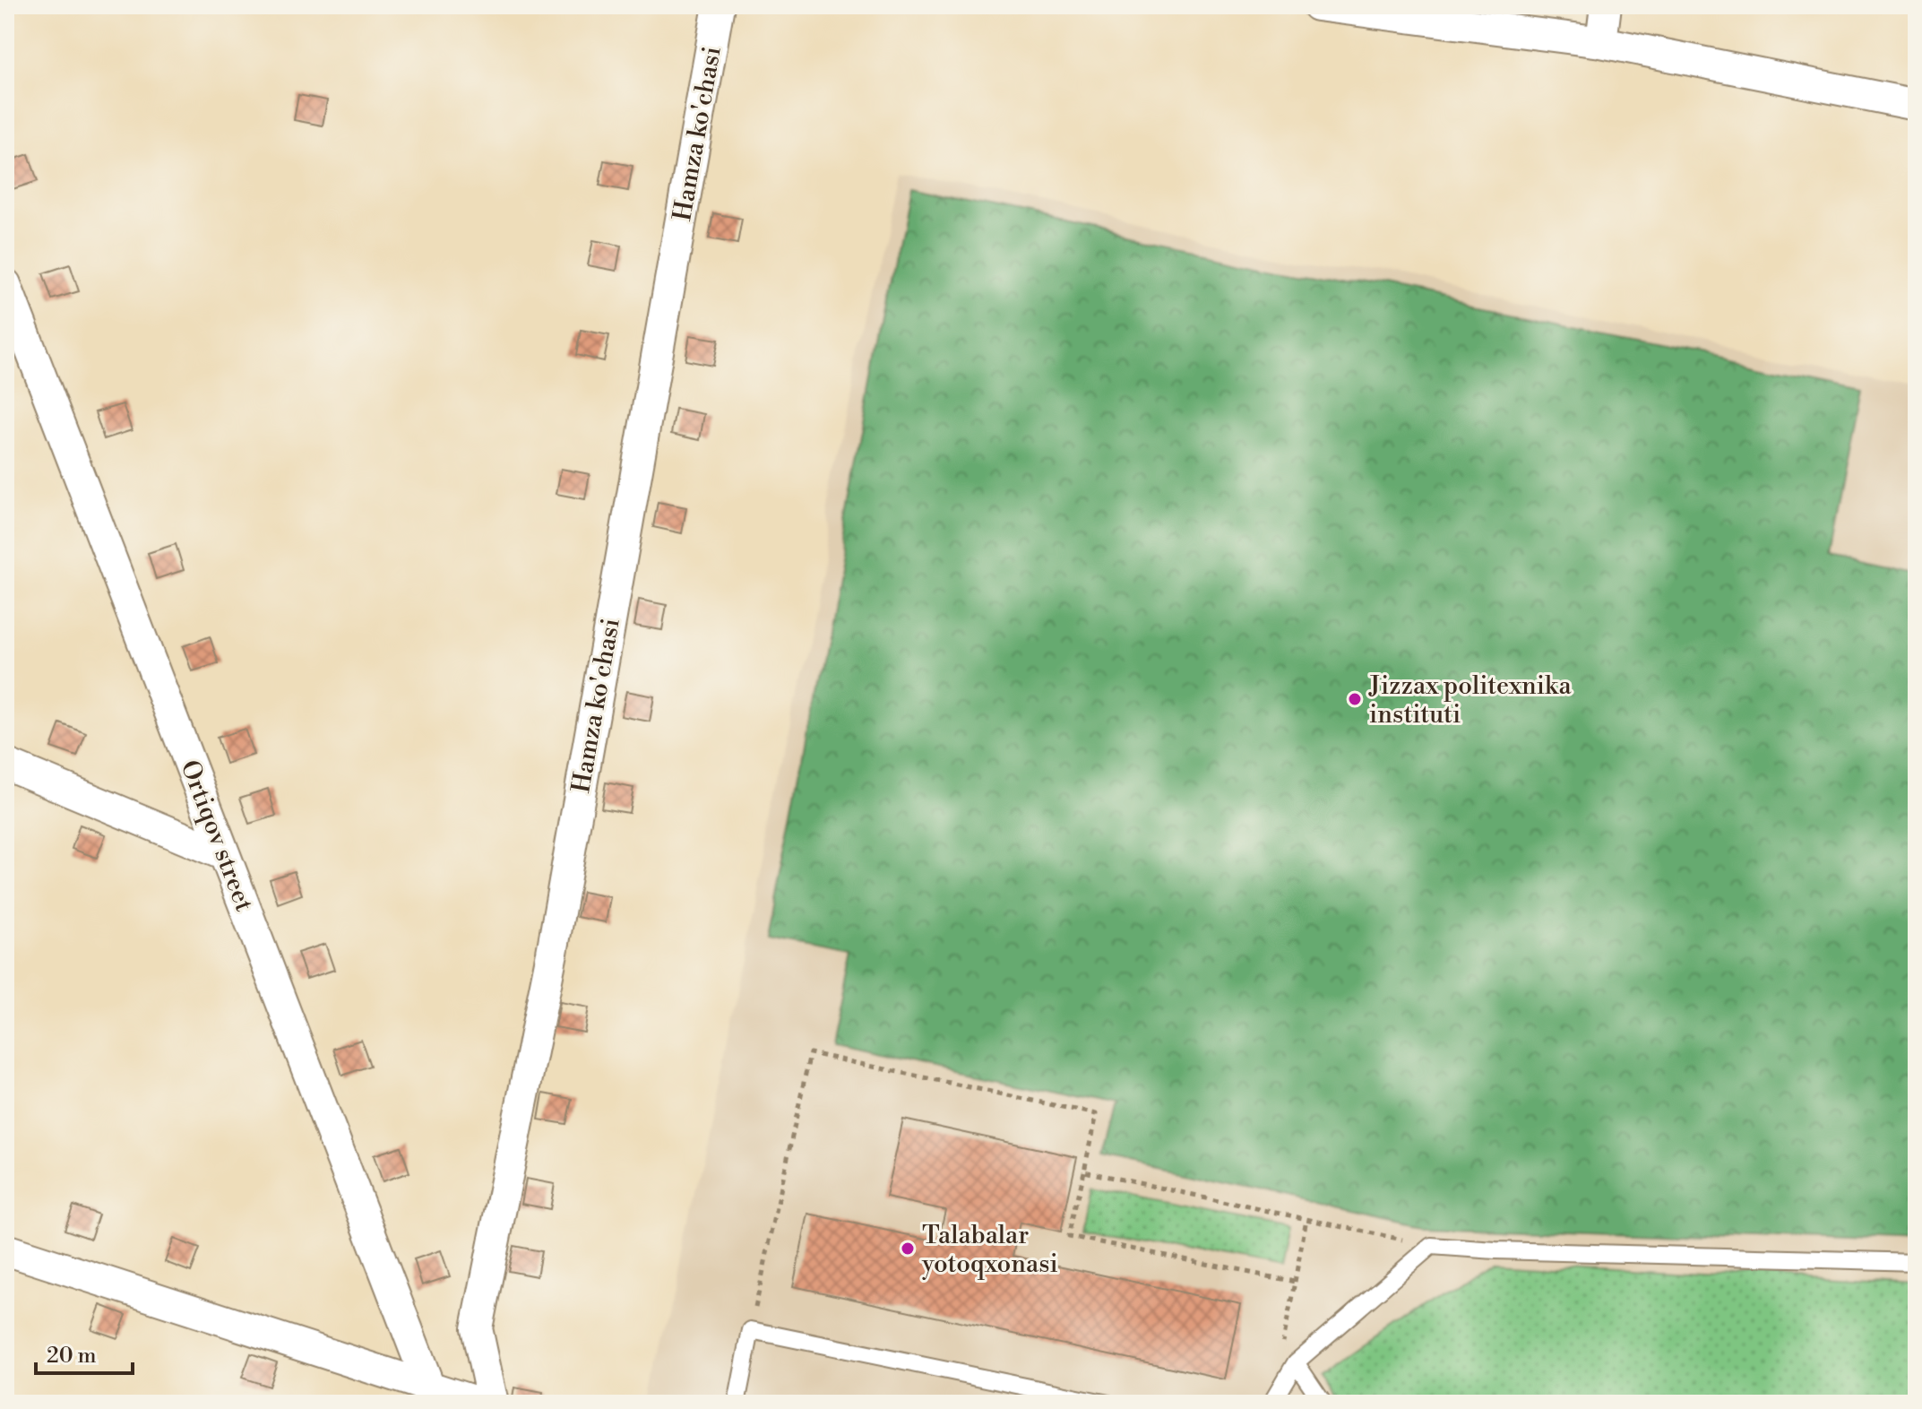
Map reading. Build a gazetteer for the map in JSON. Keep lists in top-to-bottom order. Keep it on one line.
{"streets":{"street":["Hamza ko'chasi","Ortiqov street"]},"places":["Jizzax politexnika instituti","Talabalar yotoqxonasi"],"scale_bar":"20 m"}
